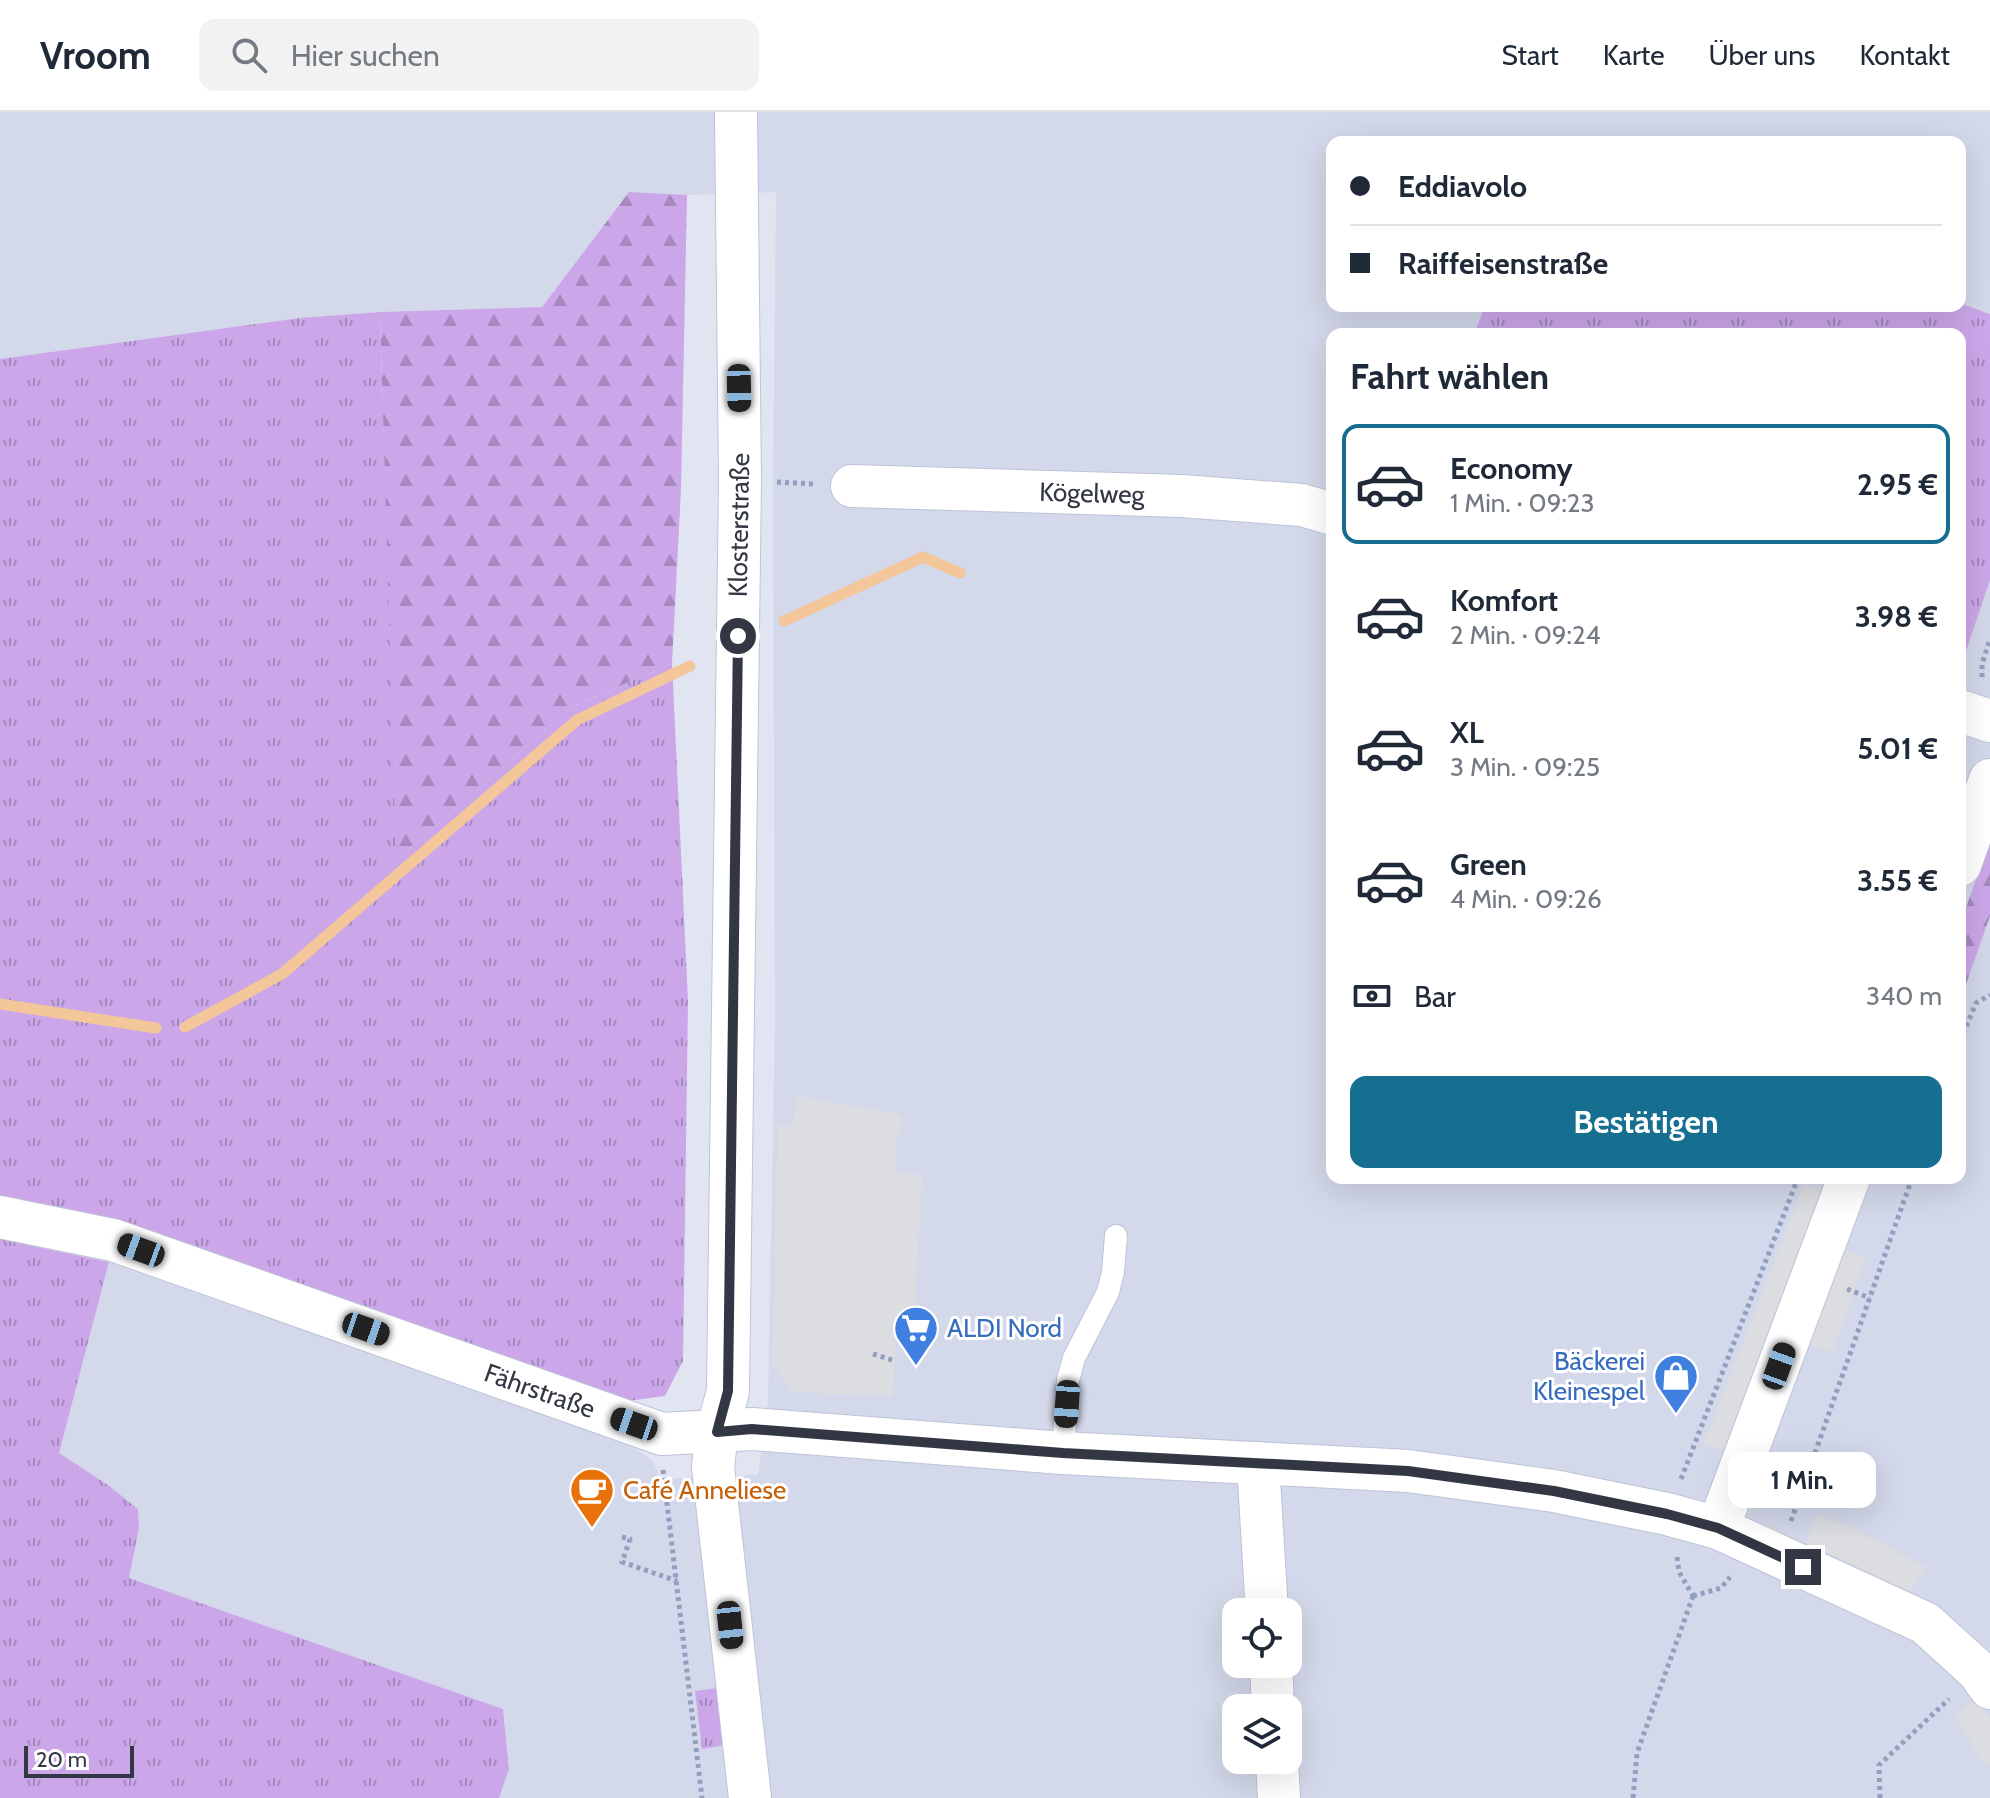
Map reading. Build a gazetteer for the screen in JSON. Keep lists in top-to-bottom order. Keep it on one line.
{"streets":{"street":["Kögelweg","Klosterstraße","Fährstraße"]},"crossings":[["Klosterstraße","Fährstraße"]],"places":{"supermarket":["ALDI Nord"],"shop":["Bäckerei Kleinespel"],"cafe":["Café Anneliese"]},"scale_bar":"20 m","page":{"header":"Vroom","search":"Hier suchen","nav":["Start","Karte","Über uns","Kontakt"],"banner":["Eddiavolo","Raiffeisenstraße"],"heading":"Fahrt wählen","list":[{"name":"Economy","note":"1 Min. · 09:23","value":"2.95 €"},{"name":"Komfort","note":"2 Min. · 09:24","value":"3.98 €"},{"name":"XL","note":"3 Min. · 09:25","value":"5.01 €"},{"name":"Green","note":"4 Min. · 09:26","value":"3.55 €"}],"pay":["Bar","340 m"],"buttons":"Bestätigen","bubble":"1 Min.","scale":"20 m"}}
